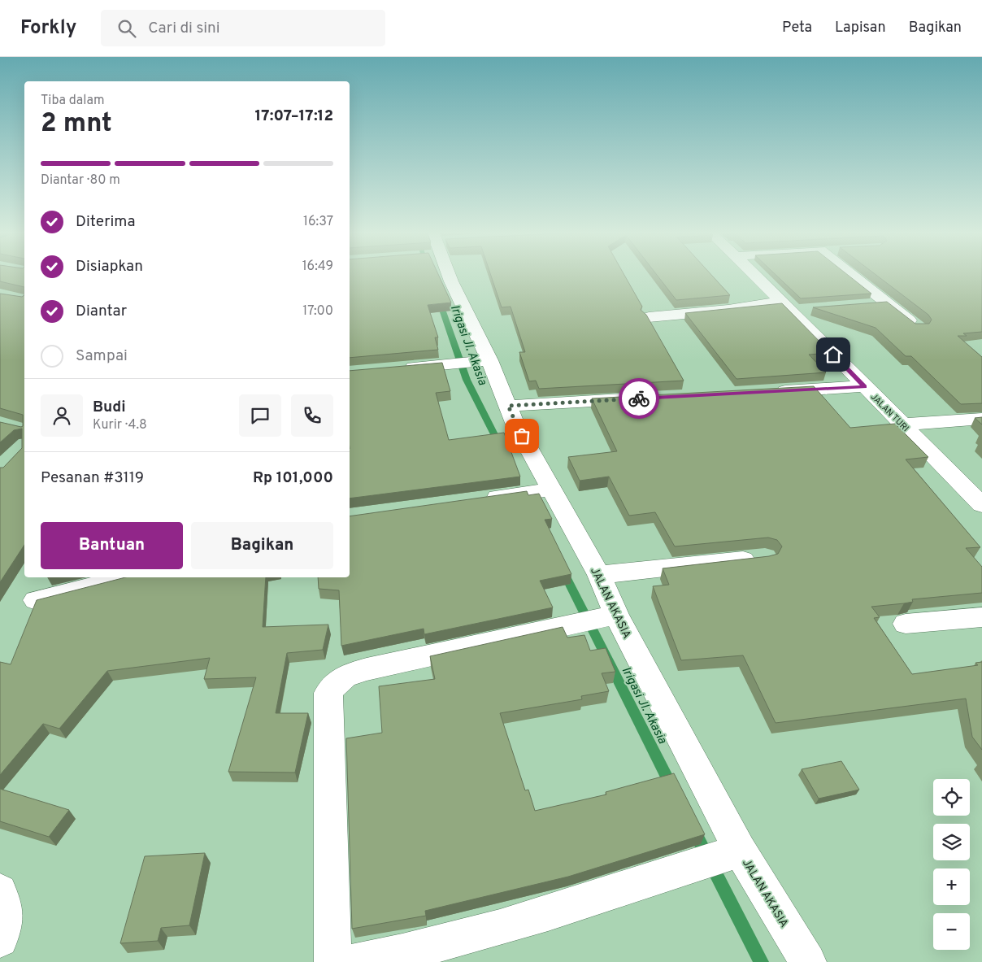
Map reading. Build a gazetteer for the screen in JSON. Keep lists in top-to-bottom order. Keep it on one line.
{"streets":{"street":["JALAN TURI","JALAN AKASIA"]},"water":["Irigasi Jl. Akasia"],"page":{"header":"Forkly","search":"Cari di sini","nav":["Peta","Lapisan","Bagikan"],"heading":["2 mnt","Tiba dalam","17:07–17:12"],"panel":["Budi","Kurir · 4.8","Pesanan #3119","Rp 101,000"],"bar":"Diantar · 80 m","list":[["Diterima","16:37"],["Disiapkan","16:49"],["Diantar","17:00"],"Sampai"],"buttons":["Bantuan","Bagikan"],"map_buttons":["+","−"]}}
